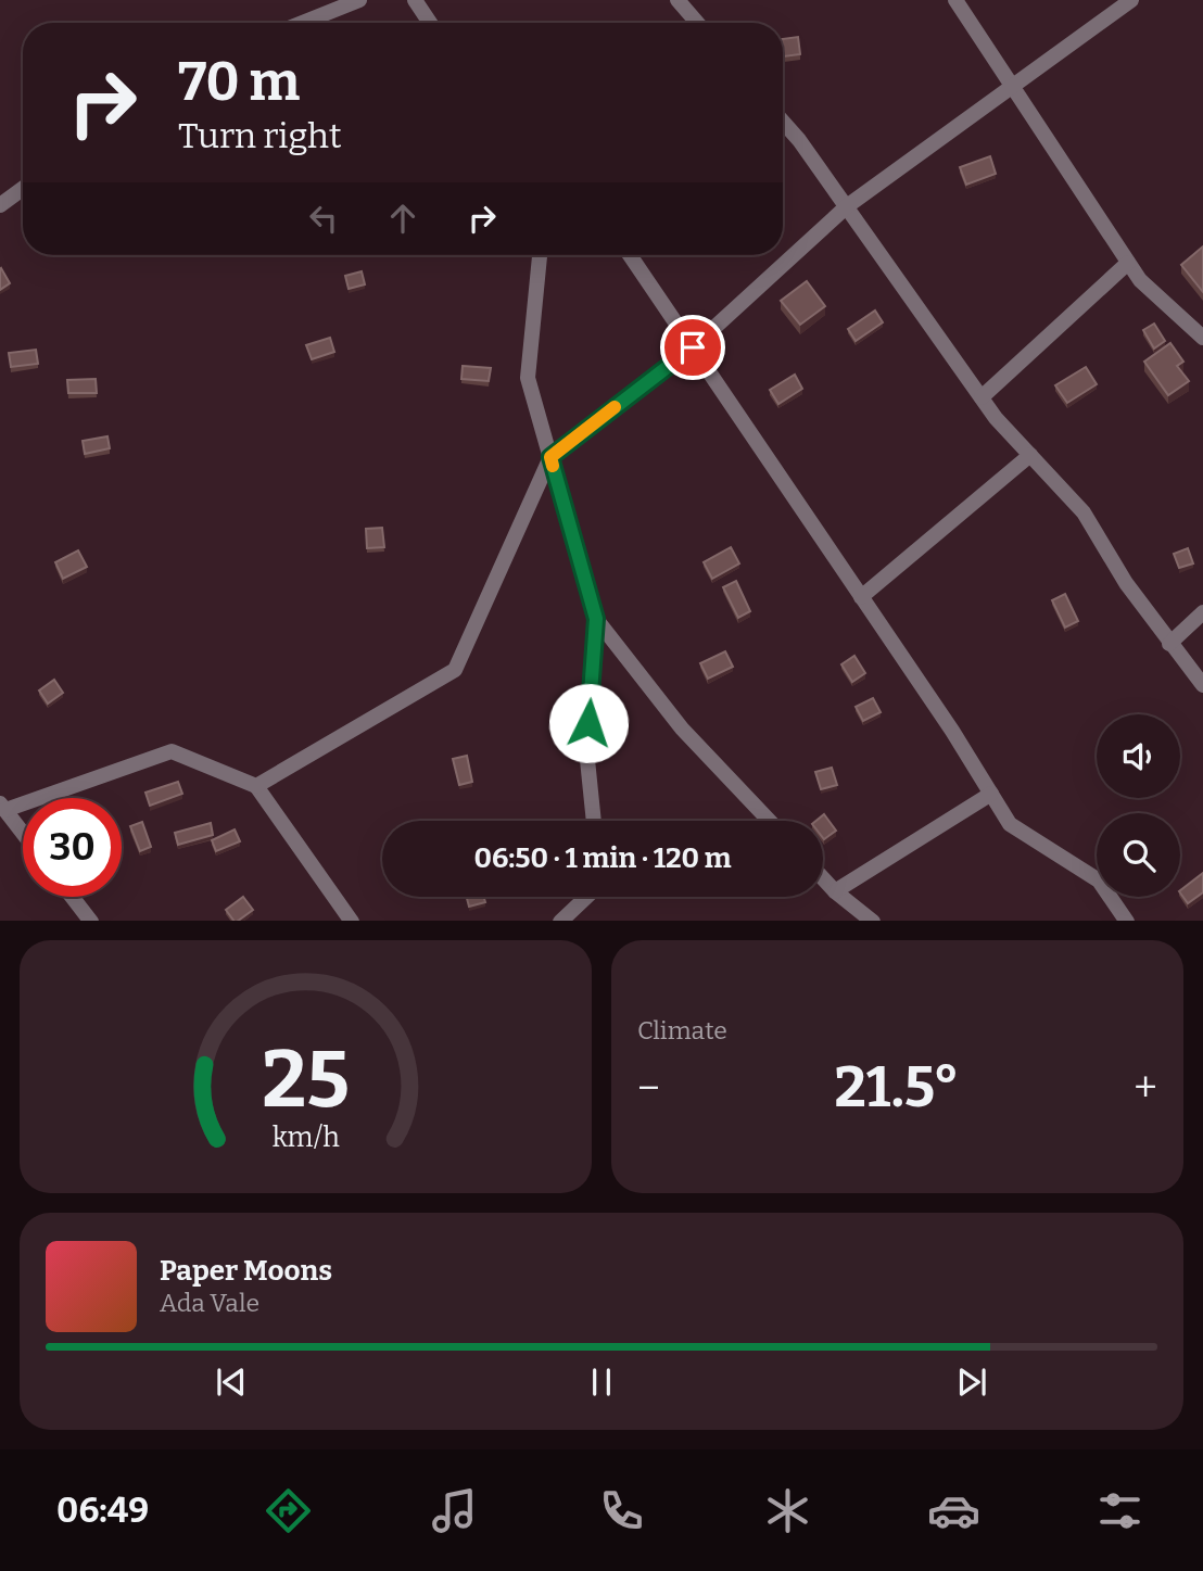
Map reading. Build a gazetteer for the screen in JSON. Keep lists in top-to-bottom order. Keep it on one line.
{"page":{"turn":["70 m","Turn right"],"limit":"30","trip":"06:50 · 1 min · 120 m","tile":"Climate","heat":["−","21.5°","+"],"song":["Paper Moons","Ada Vale"],"tabs":"06:49","gauge":["25","km/h"]}}
